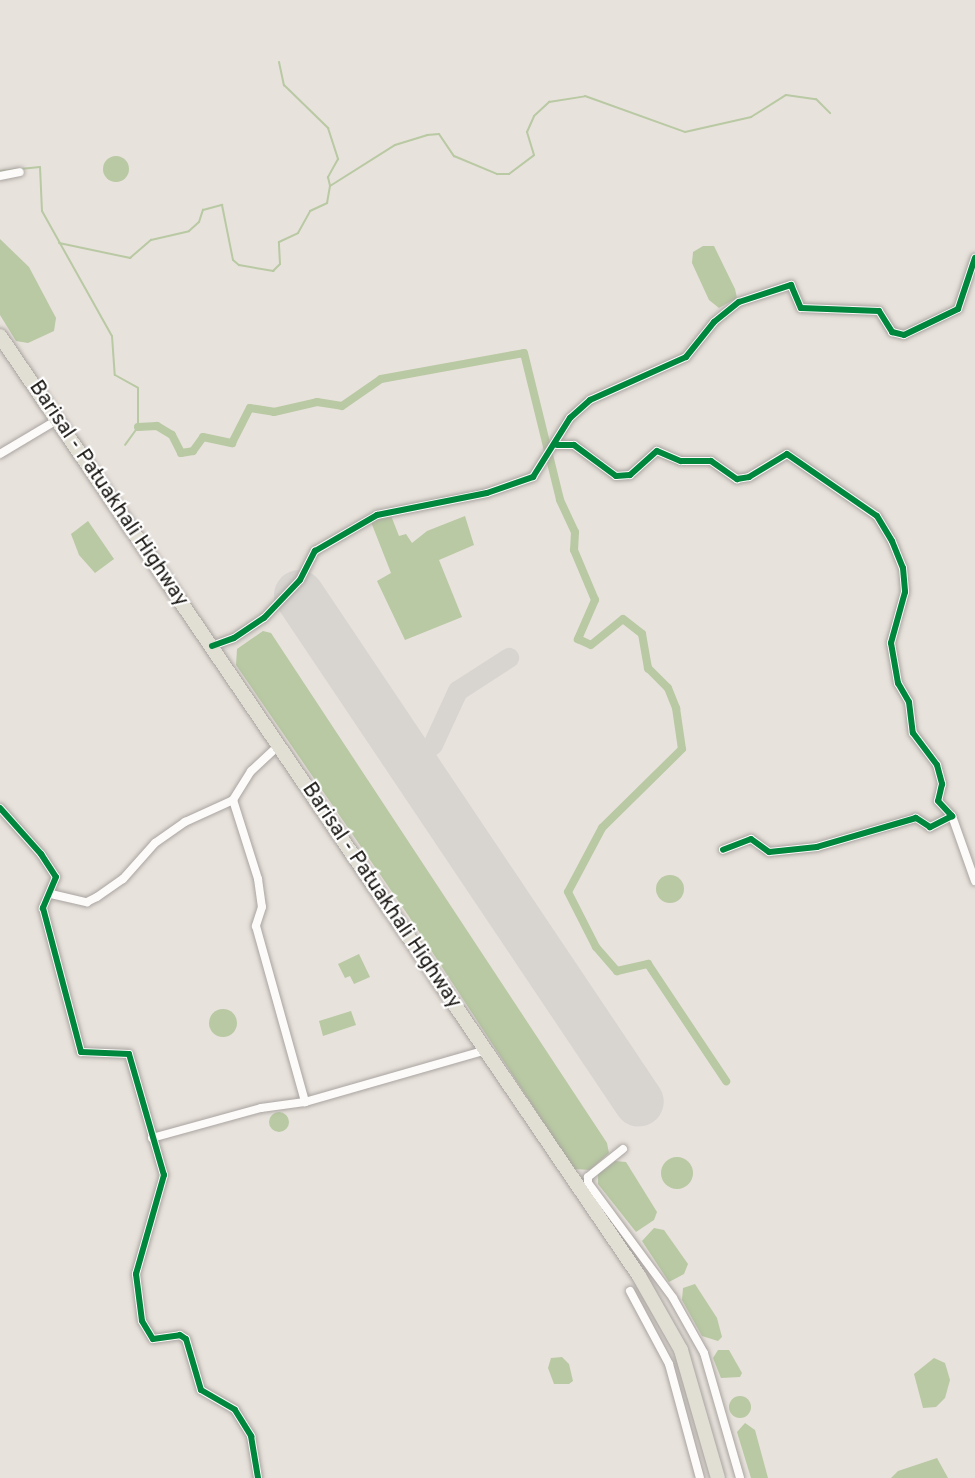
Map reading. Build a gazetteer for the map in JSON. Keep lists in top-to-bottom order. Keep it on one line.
{"streets":{"highway":["Barisal - Patuakhali Highway"]}}
